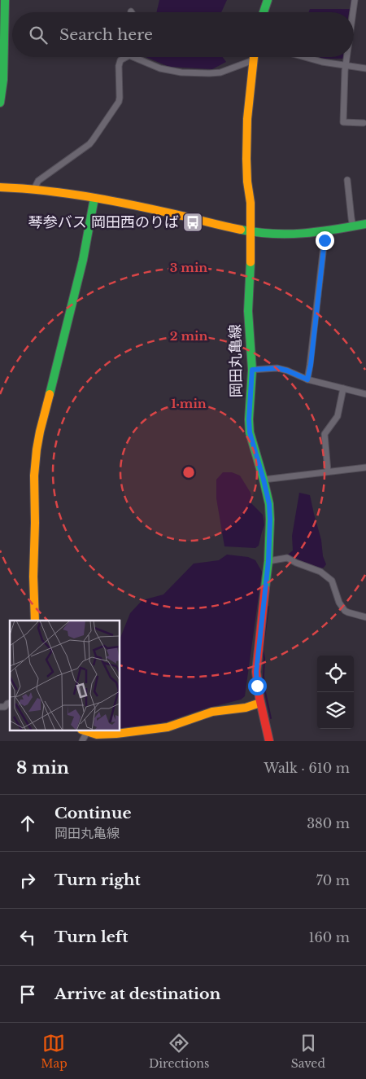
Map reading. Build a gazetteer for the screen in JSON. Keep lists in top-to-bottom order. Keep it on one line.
{"streets":{"street":["岡田丸亀線"]},"places":{"bus stop":["琴参バス 岡田西のりば"]},"page":{"search":"Search here","heading":["8 min","Walk · 610 m"],"list":[["Continue","岡田丸亀線","380 m"],["Turn right","70 m"],["Turn left","160 m"],"Arrive at destination"],"nav":["Map","Directions","Saved"]},"rings":["3 min","2 min","1 min"]}
